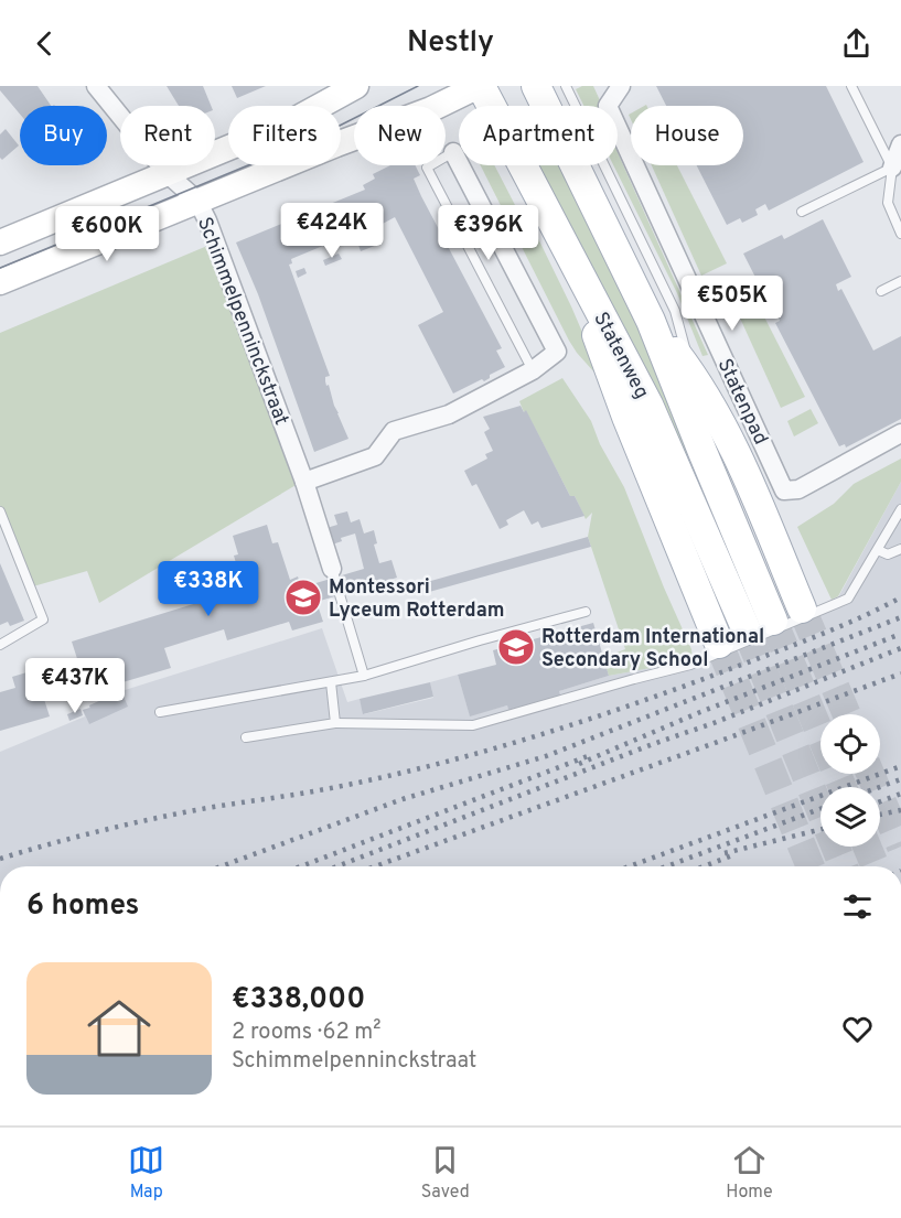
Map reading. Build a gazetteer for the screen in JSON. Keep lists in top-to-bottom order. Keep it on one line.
{"streets":{"main road":["Statenweg"],"street":["Schimmelpenninckstraat","Statenpad"]},"places":{"school or university":["Montessori Lyceum Rotterdam","Rotterdam International Secondary School"]},"page":{"header":"Nestly","chip":["Buy","Rent","Filters","New","Apartment","House"],"price":["€424K","€396K","€600K","€505K","€338K","€437K"],"heading":"6 homes","list":[{"name":"€338,000","note":"2 rooms · 62 m² · Schimmelpenninckstraat"}],"tabs":["Map","Saved","Home"]}}
